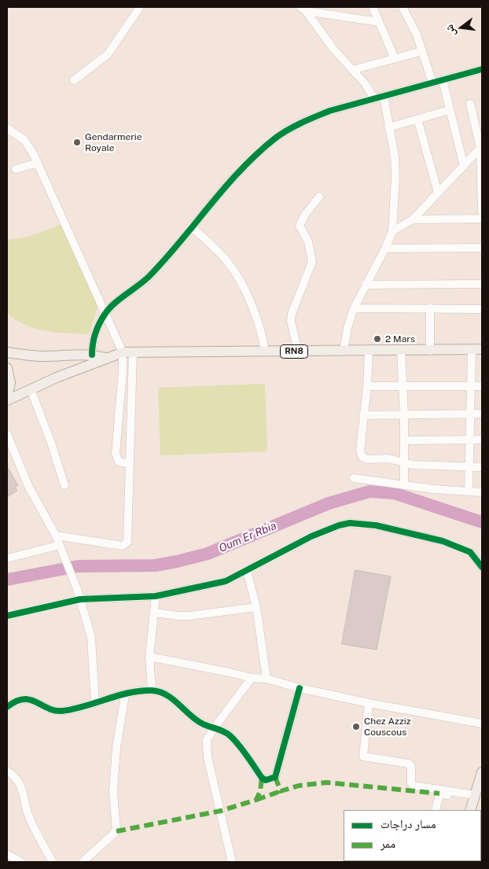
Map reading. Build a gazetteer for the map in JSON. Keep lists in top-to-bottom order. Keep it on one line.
{"streets":{"main road":["RN8"]},"water":["Oum Er Rbia"],"places":["Gendarmerie Royale","2 Mars","Chez Azziz Couscous"],"legend":["مسار دراجات","ممر"],"north":"left"}
